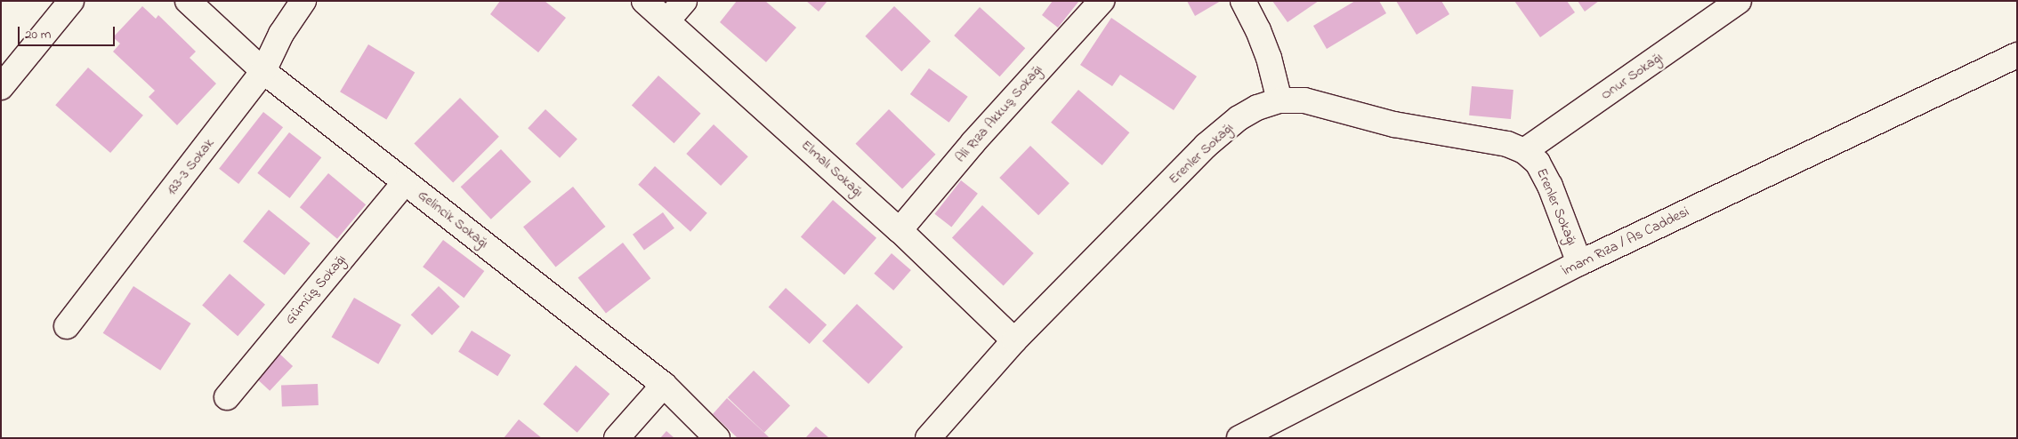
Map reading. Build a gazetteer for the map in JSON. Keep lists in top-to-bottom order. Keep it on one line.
{"streets":{"street":["Onur Sokağı","Ali Rıza Akkuş Sokağı","Erenler Sokağı","133-3 Sokak","Elmalı Sokağı","Gelincik Sokağı","İmam Rıza / As Caddesi","Gümüş Sokağı"]},"crossings":[["Onur Sokağı","Erenler Sokağı"],["Ali Rıza Akkuş Sokağı","Elmalı Sokağı"],["Erenler Sokağı","Elmalı Sokağı"],["Erenler Sokağı","İmam Rıza / As Caddesi"],["133-3 Sokak","Gelincik Sokağı"],["Gelincik Sokağı","Gümüş Sokağı"]],"scale_bar":"20 m"}
